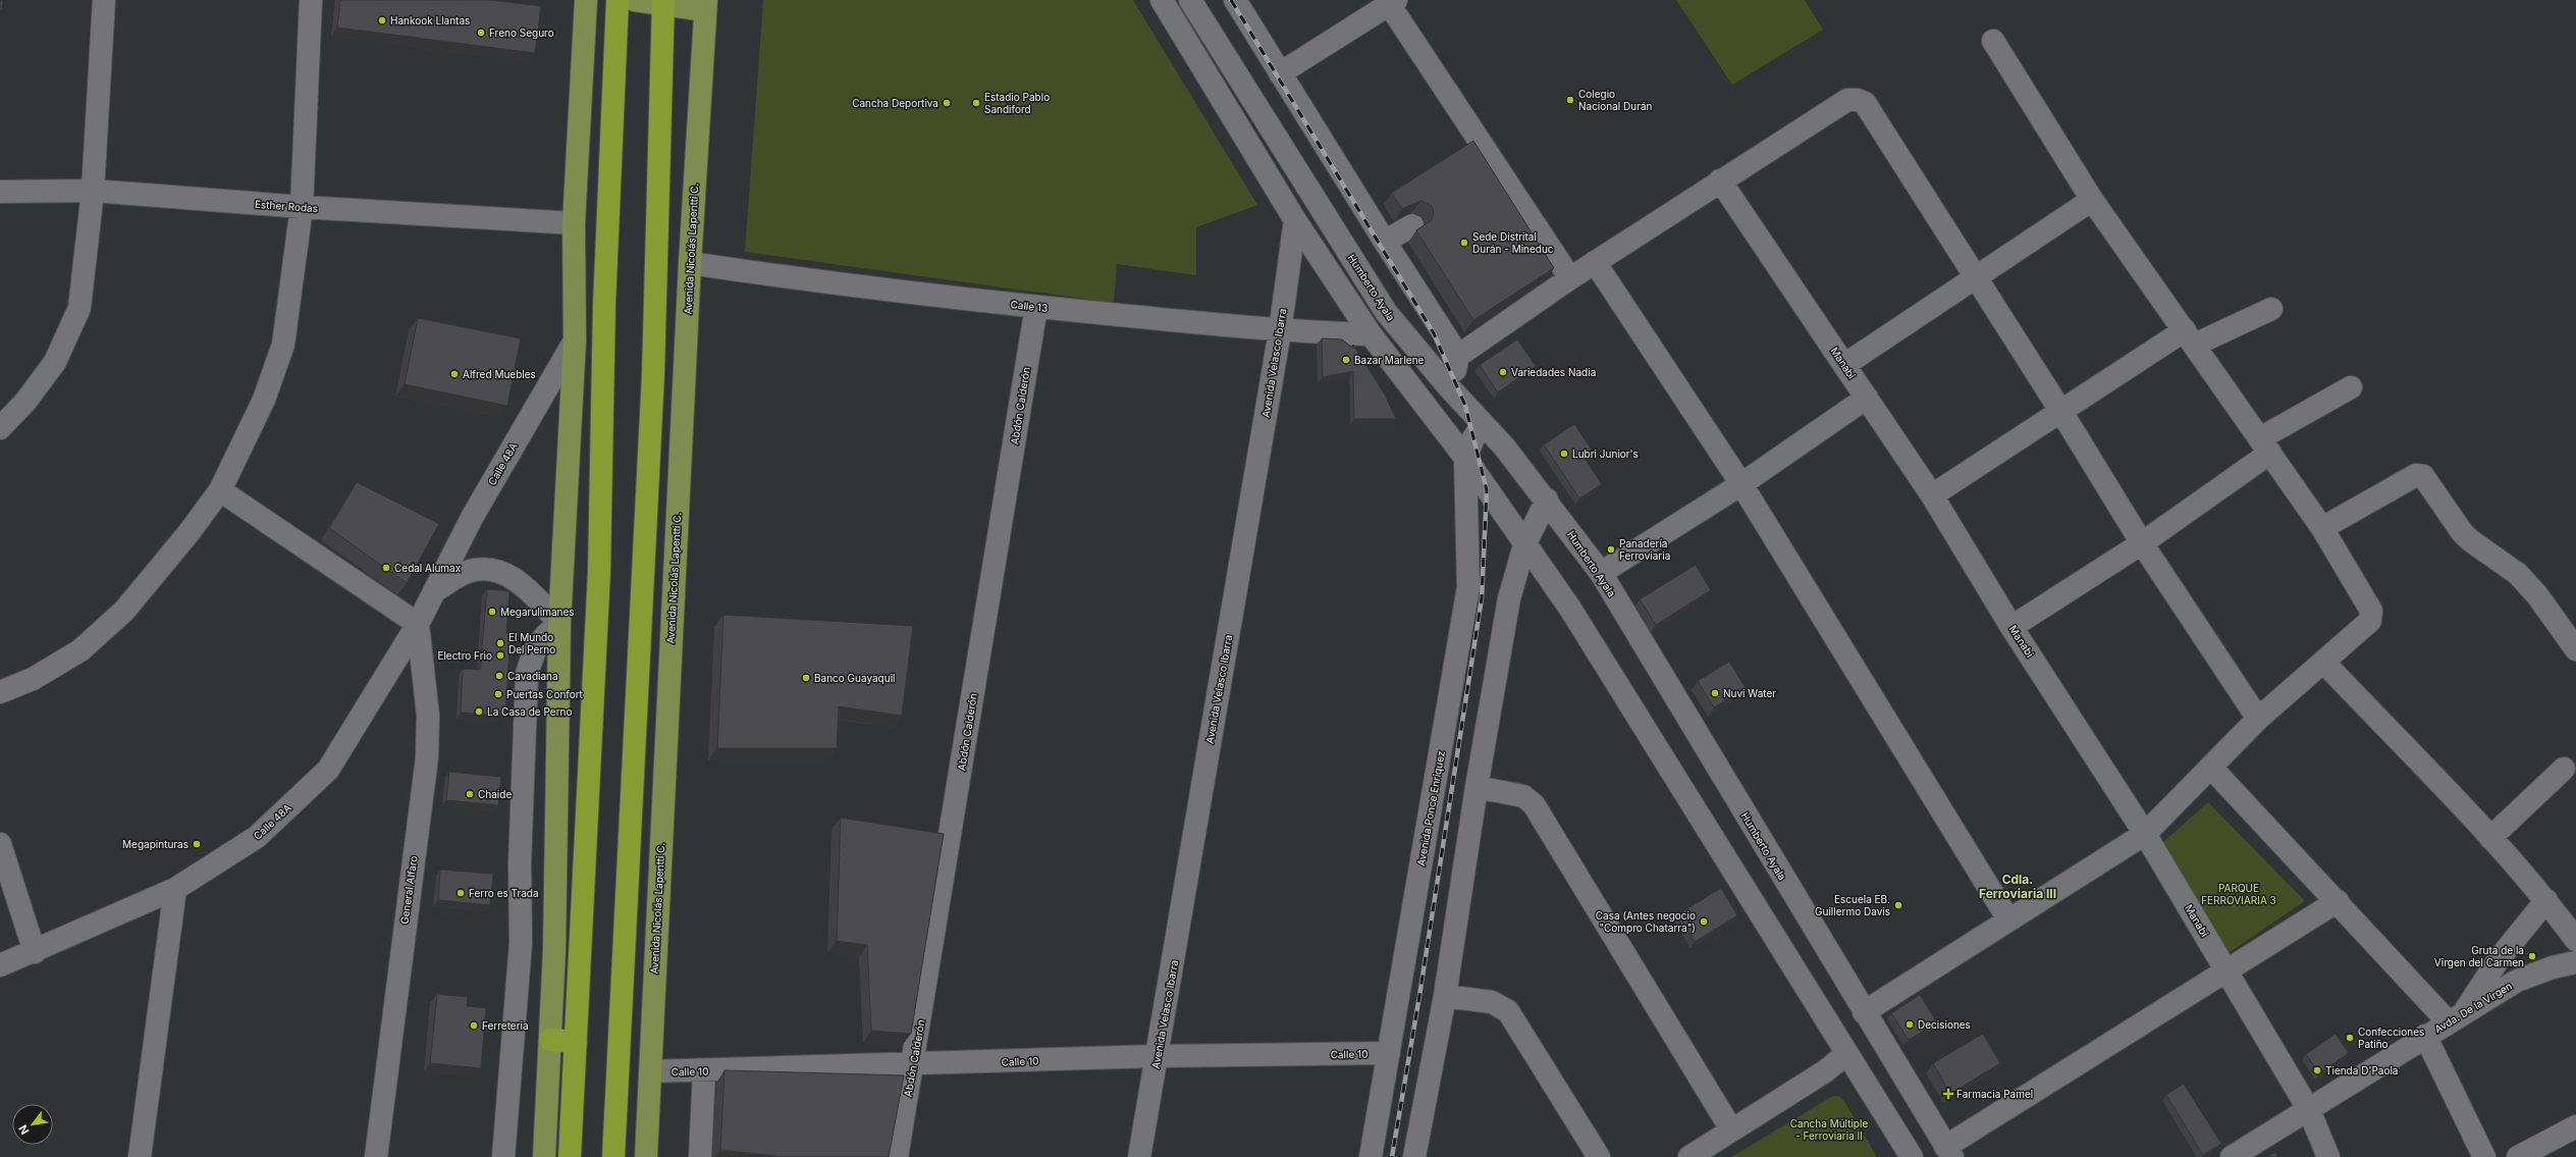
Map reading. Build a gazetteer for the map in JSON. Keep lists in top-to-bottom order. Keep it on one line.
{"streets":{"main road":["Avenida Nicolás Lapentti C."],"street":["Esther Rodas","Humberto Ayala","Calle 13","Avenida Velasco Ibarra","Manabi","Abdón Calderón","Calle 48A","Avenida Ponce Enriquez","General Alfaro","Avda. De la Virgen","Calle 10"]},"crossings":[["Avenida Nicolás Lapentti C.","Calle 13"],["Avenida Nicolás Lapentti C.","Calle 10"],["Calle 13","Avenida Velasco Ibarra"],["Calle 13","Abdón Calderón"],["Avenida Velasco Ibarra","Calle 10"],["Manabi","Avda. De la Virgen"],["Abdón Calderón","Calle 10"],["Calle 48A","General Alfaro"],["Avenida Ponce Enriquez","Calle 10"]],"districts":["Cdla. Ferroviaria III"],"parks":["PARQUE FERROVIARIA 3","Cancha Múltiple - Ferroviaria II"],"places":{"other":["Hankook Llantas","Freno Seguro","Colegio Nacional Durán","Cancha Deportiva","Estadio Pablo Sandiford","Sede Distrital Durán - Mineduc","Bazar Marlene","Variedades Nadia","Alfred Muebles","Lubri Junior's","Panadería Ferroviaria","Cedal Alumax","Megarulimanes","El Mundo Del Perno","Electro Frio","Cavadiana","Banco Guayaquil","Nuvi Water","Puertas Confort","La Casa de Perno","Chaide","Megapinturas","Ferro es Trada","Escuela EB. Guillermo Davis","Casa (Antes negocio \"Compro Chatarra\")","Gruta de la Virgen del Carmen","Decisiones","Ferreteria","Confecciones Patiño","Tienda D'Paola"],"health":["Farmacia Pamel"]},"north":"bottom left"}
